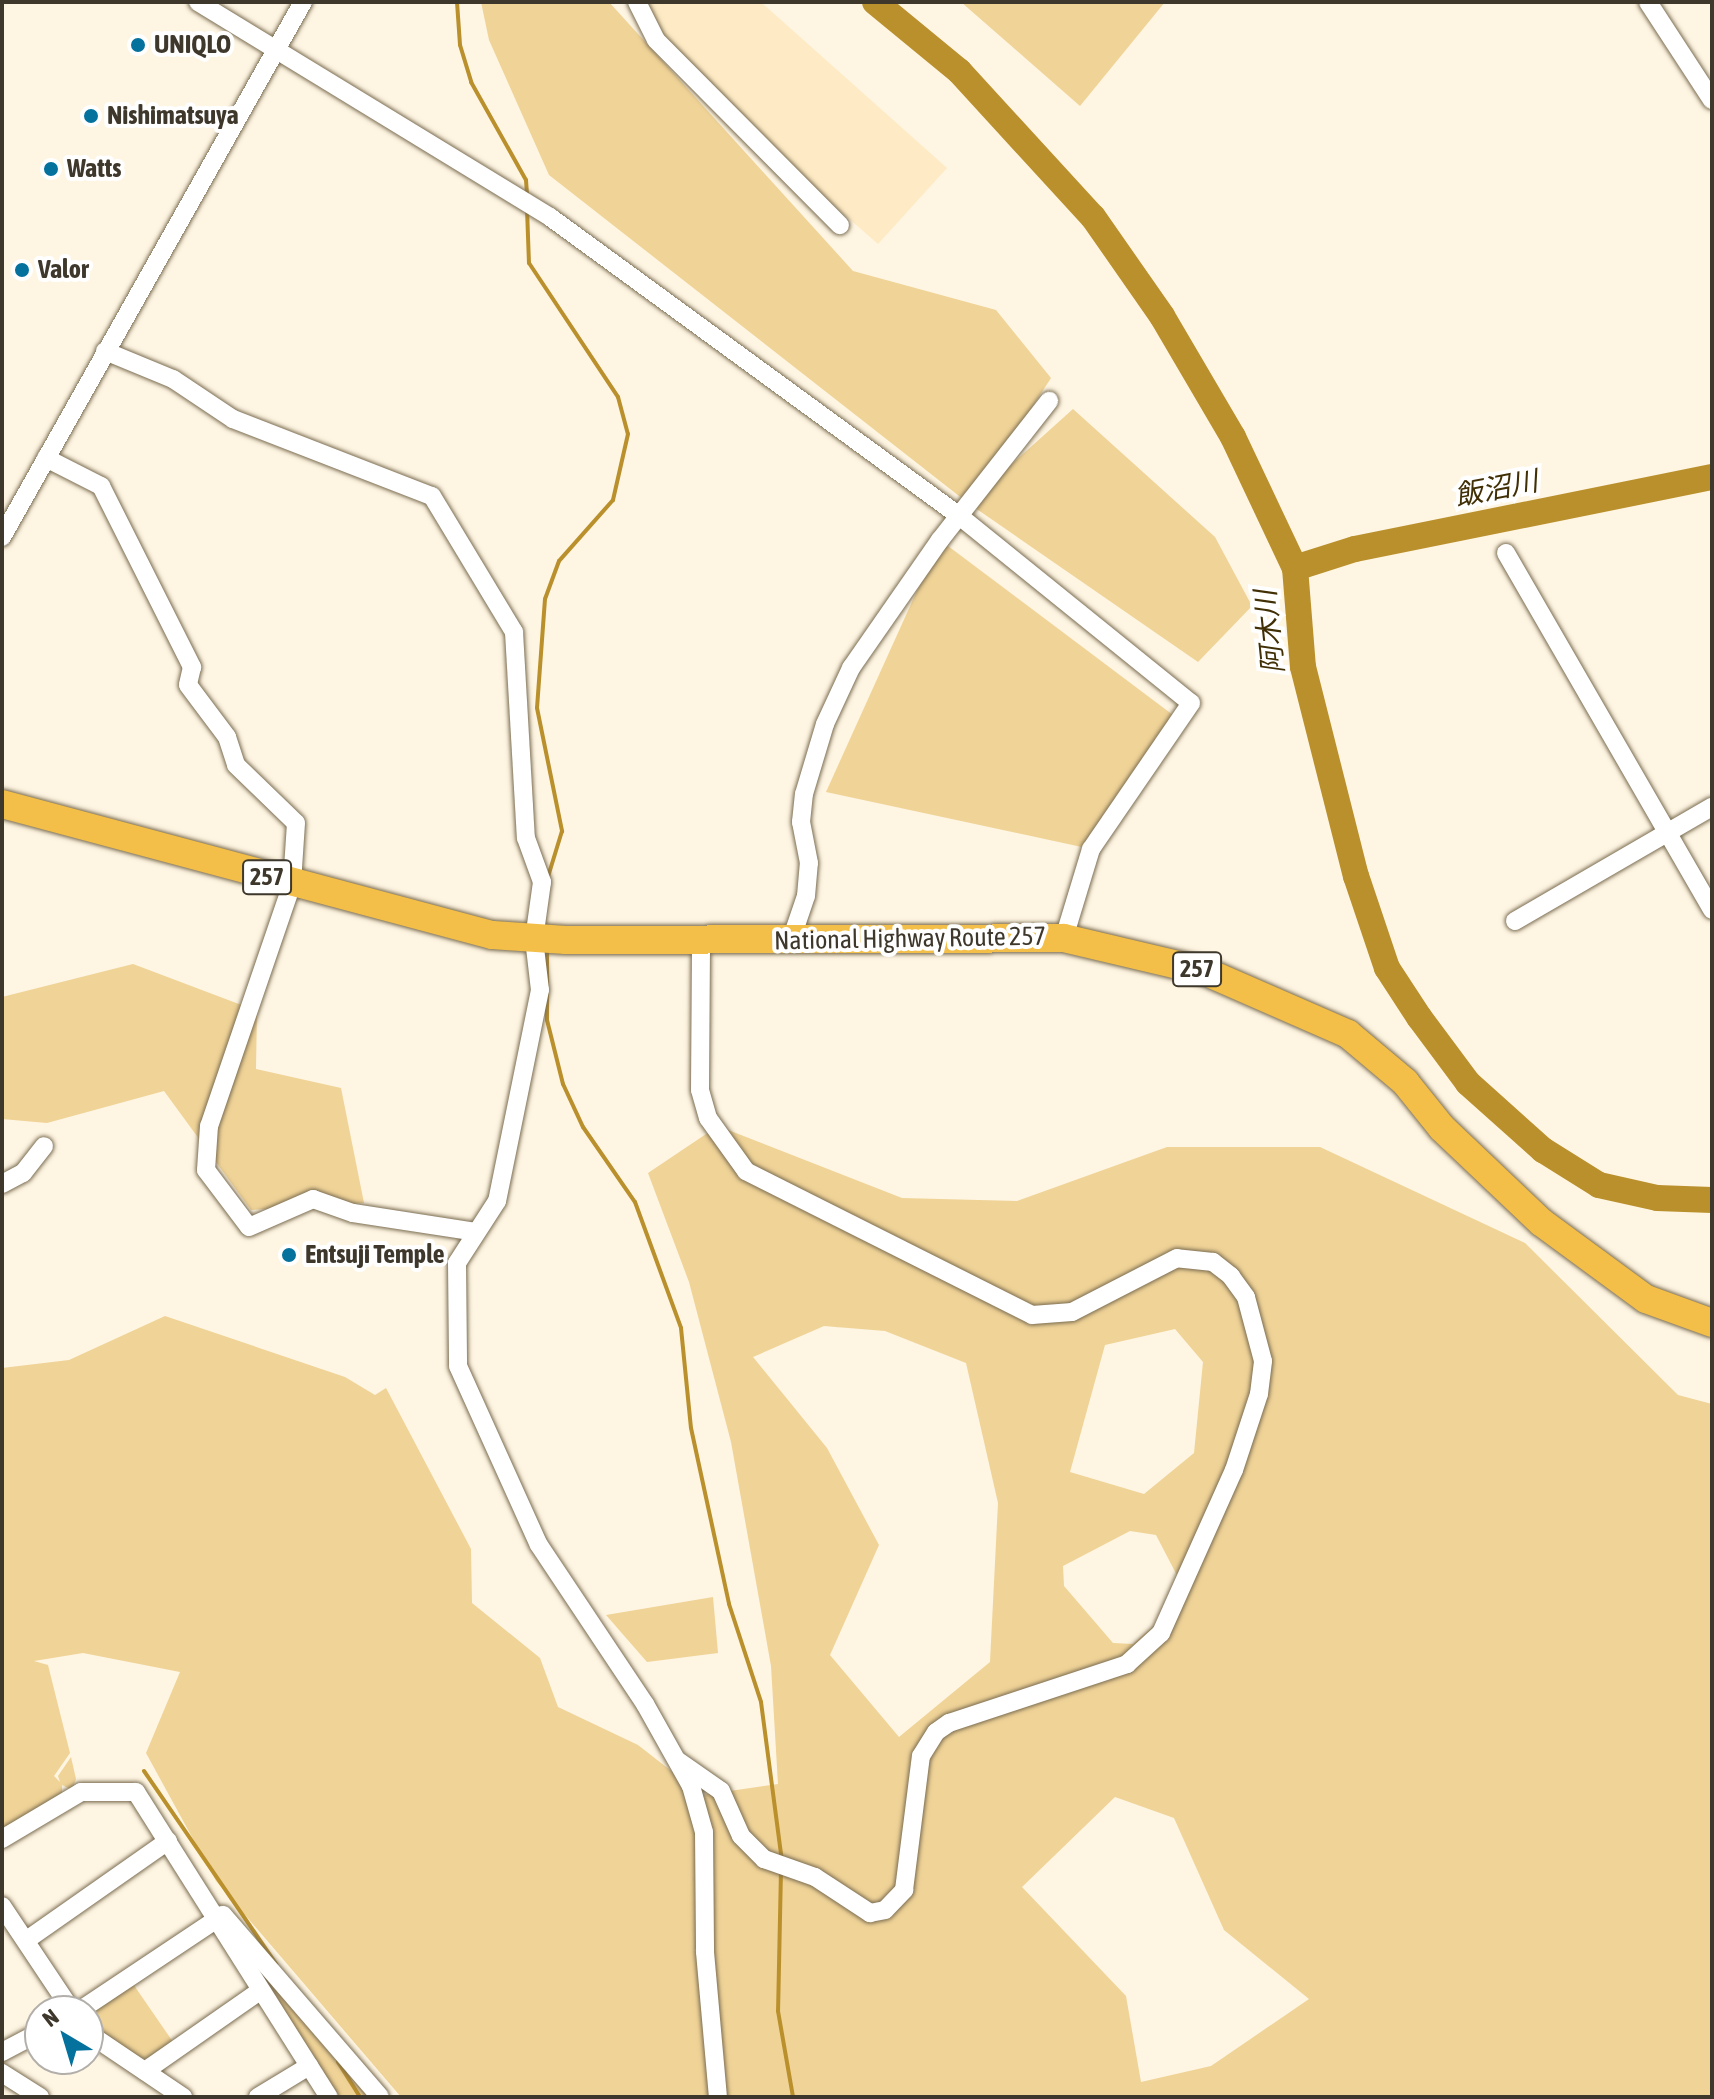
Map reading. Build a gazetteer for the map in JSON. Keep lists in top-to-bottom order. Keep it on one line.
{"streets":{"highway":["257","National Highway Route 257"]},"water":["飯沼川","阿木川"],"places":["UNIQLO","Nishimatsuya","Watts","Valor","Entsuji Temple"],"north":"top left"}
